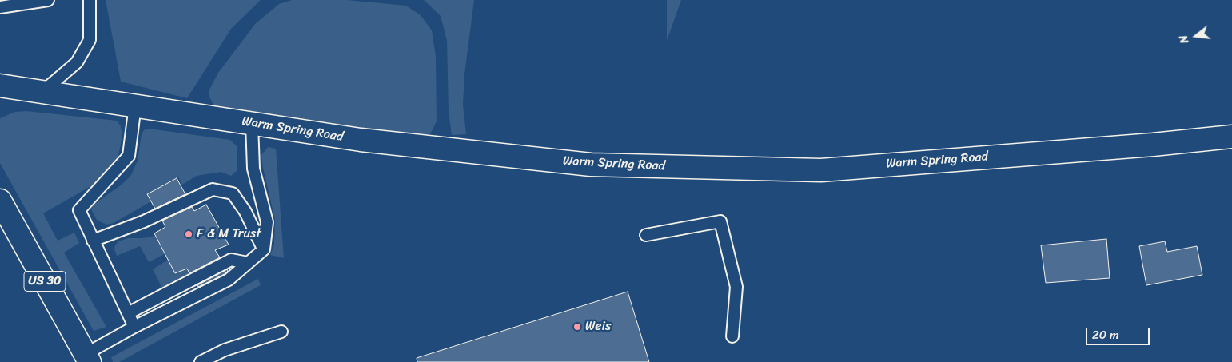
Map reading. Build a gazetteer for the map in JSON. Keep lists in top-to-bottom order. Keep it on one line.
{"streets":{"main road":["Warm Spring Road","US 30"]},"places":["F & M Trust","Weis"],"scale_bar":"20 m","north":"left"}
